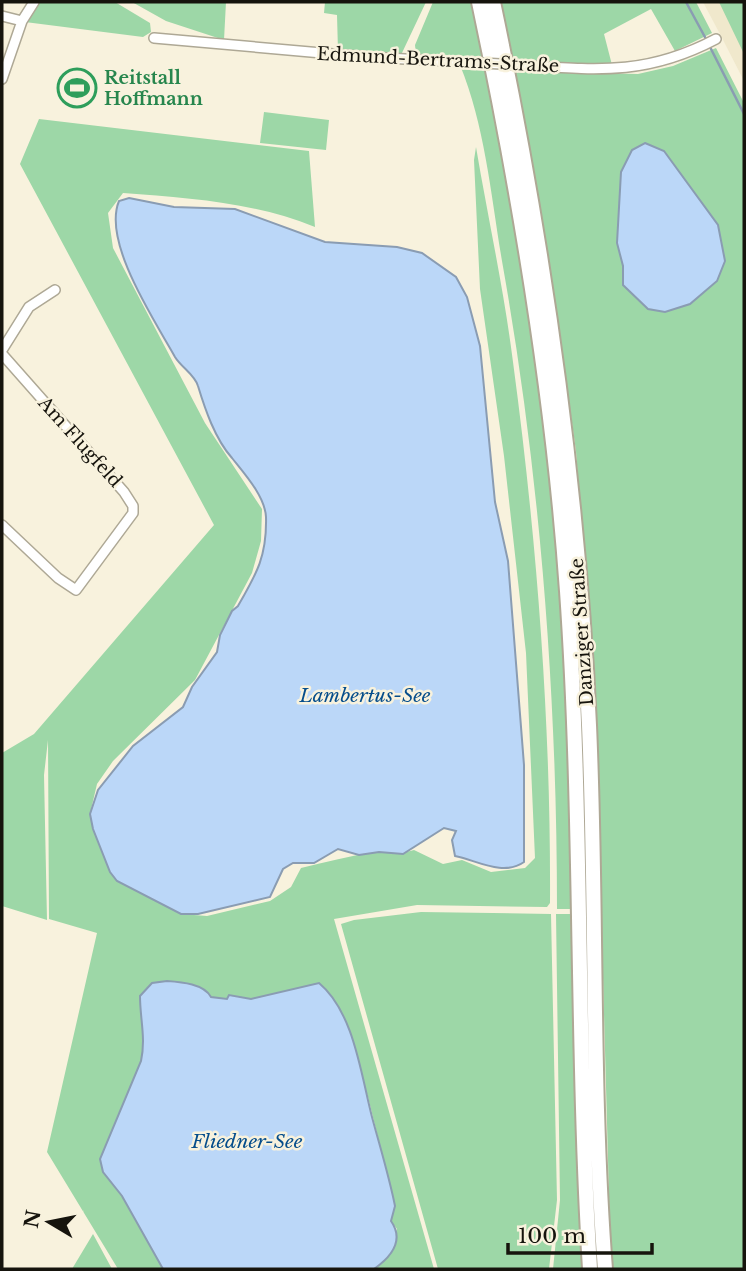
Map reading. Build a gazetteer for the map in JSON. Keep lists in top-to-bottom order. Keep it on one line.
{"streets":{"highway":["Danziger Straße"],"street":["Edmund-Bertrams-Straße","Am Flugfeld"]},"water":["Lambertus-See","Fliedner-See"],"places":{"sports":["Reitstall Hoffmann"]},"scale_bar":"100 m","north":"left"}
